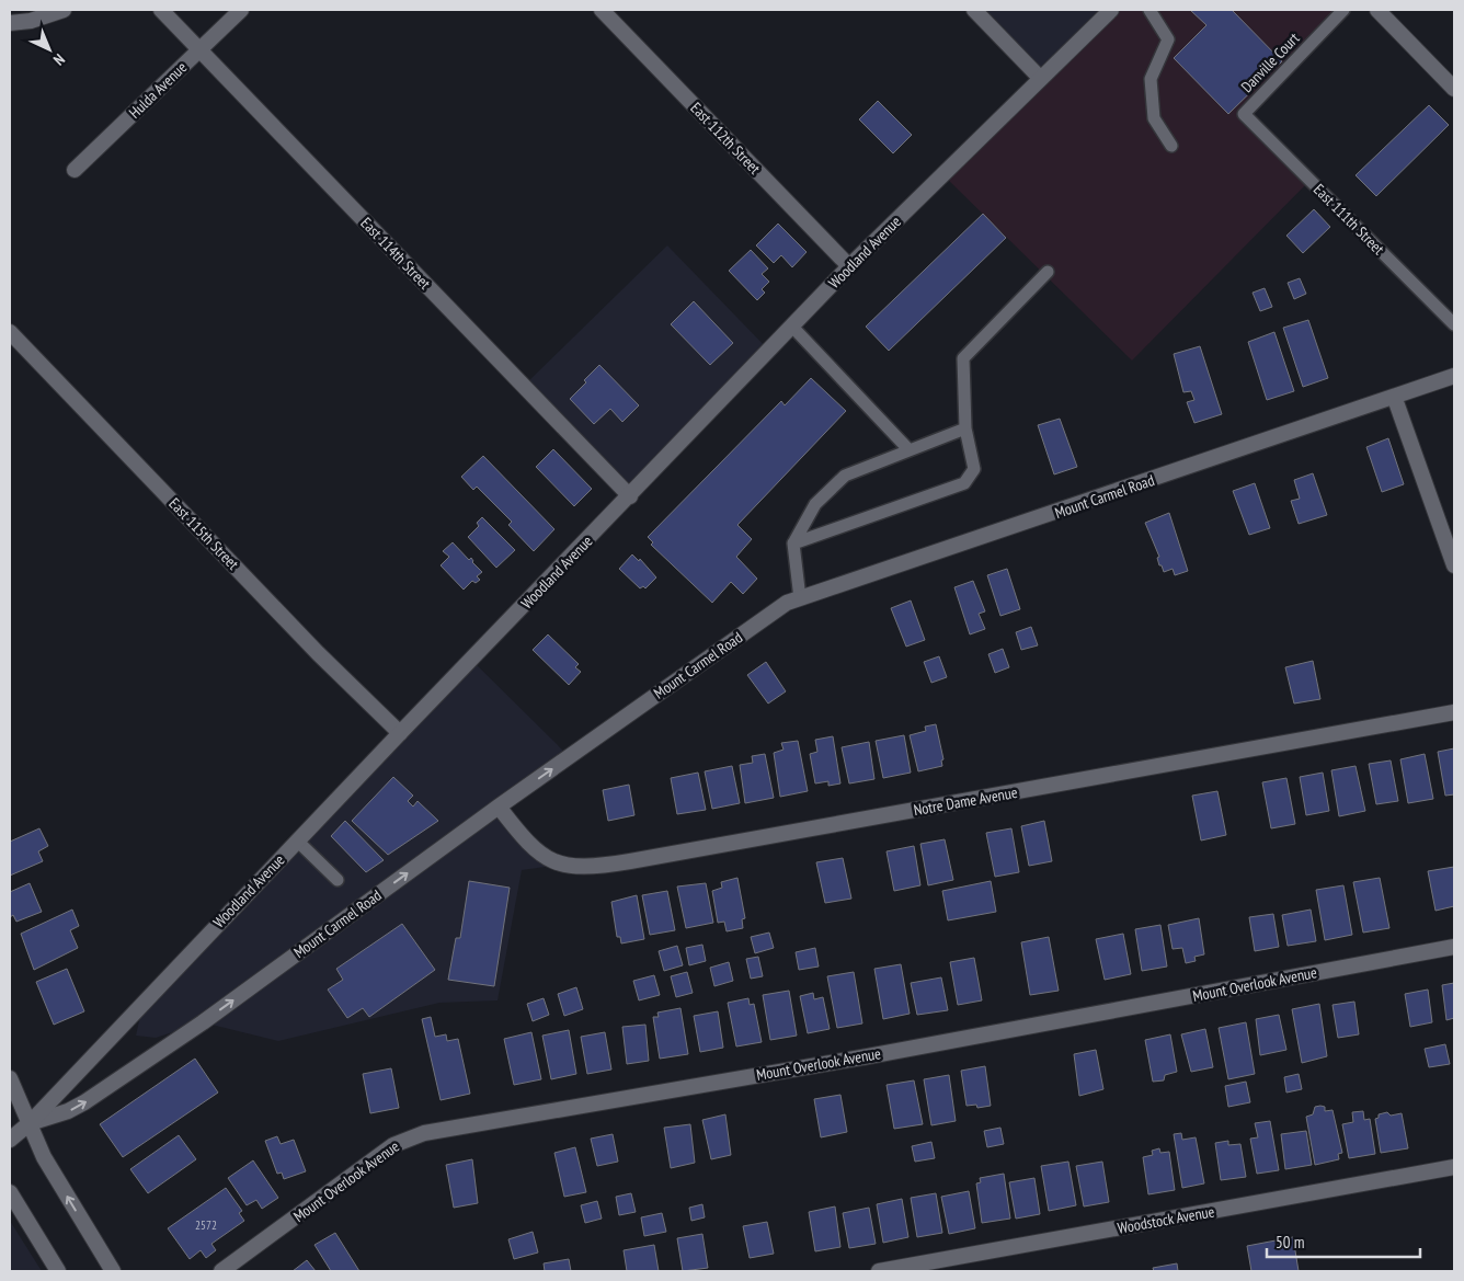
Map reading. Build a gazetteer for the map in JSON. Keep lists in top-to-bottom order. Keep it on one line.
{"streets":{"street":["Hulda Avenue","East 112th Street","Woodland Avenue","East 114th Street","Mount Carmel Road","East 115th Street","Notre Dame Avenue","Mount Overlook Avenue","Woodstock Avenue"],"lane":["Danville Court","East 111th Street"]},"crossings":[["Danville Court","East 111th Street"],["Hulda Avenue","East 114th Street"],["East 112th Street","Woodland Avenue"],["Woodland Avenue","East 114th Street"],["Woodland Avenue","Mount Carmel Road"],["Woodland Avenue","East 115th Street"],["Mount Carmel Road","Notre Dame Avenue"]],"one_way":["Mount Carmel Road"],"house_numbers":["2572"],"scale_bar":"50 m","north":"bottom right"}
